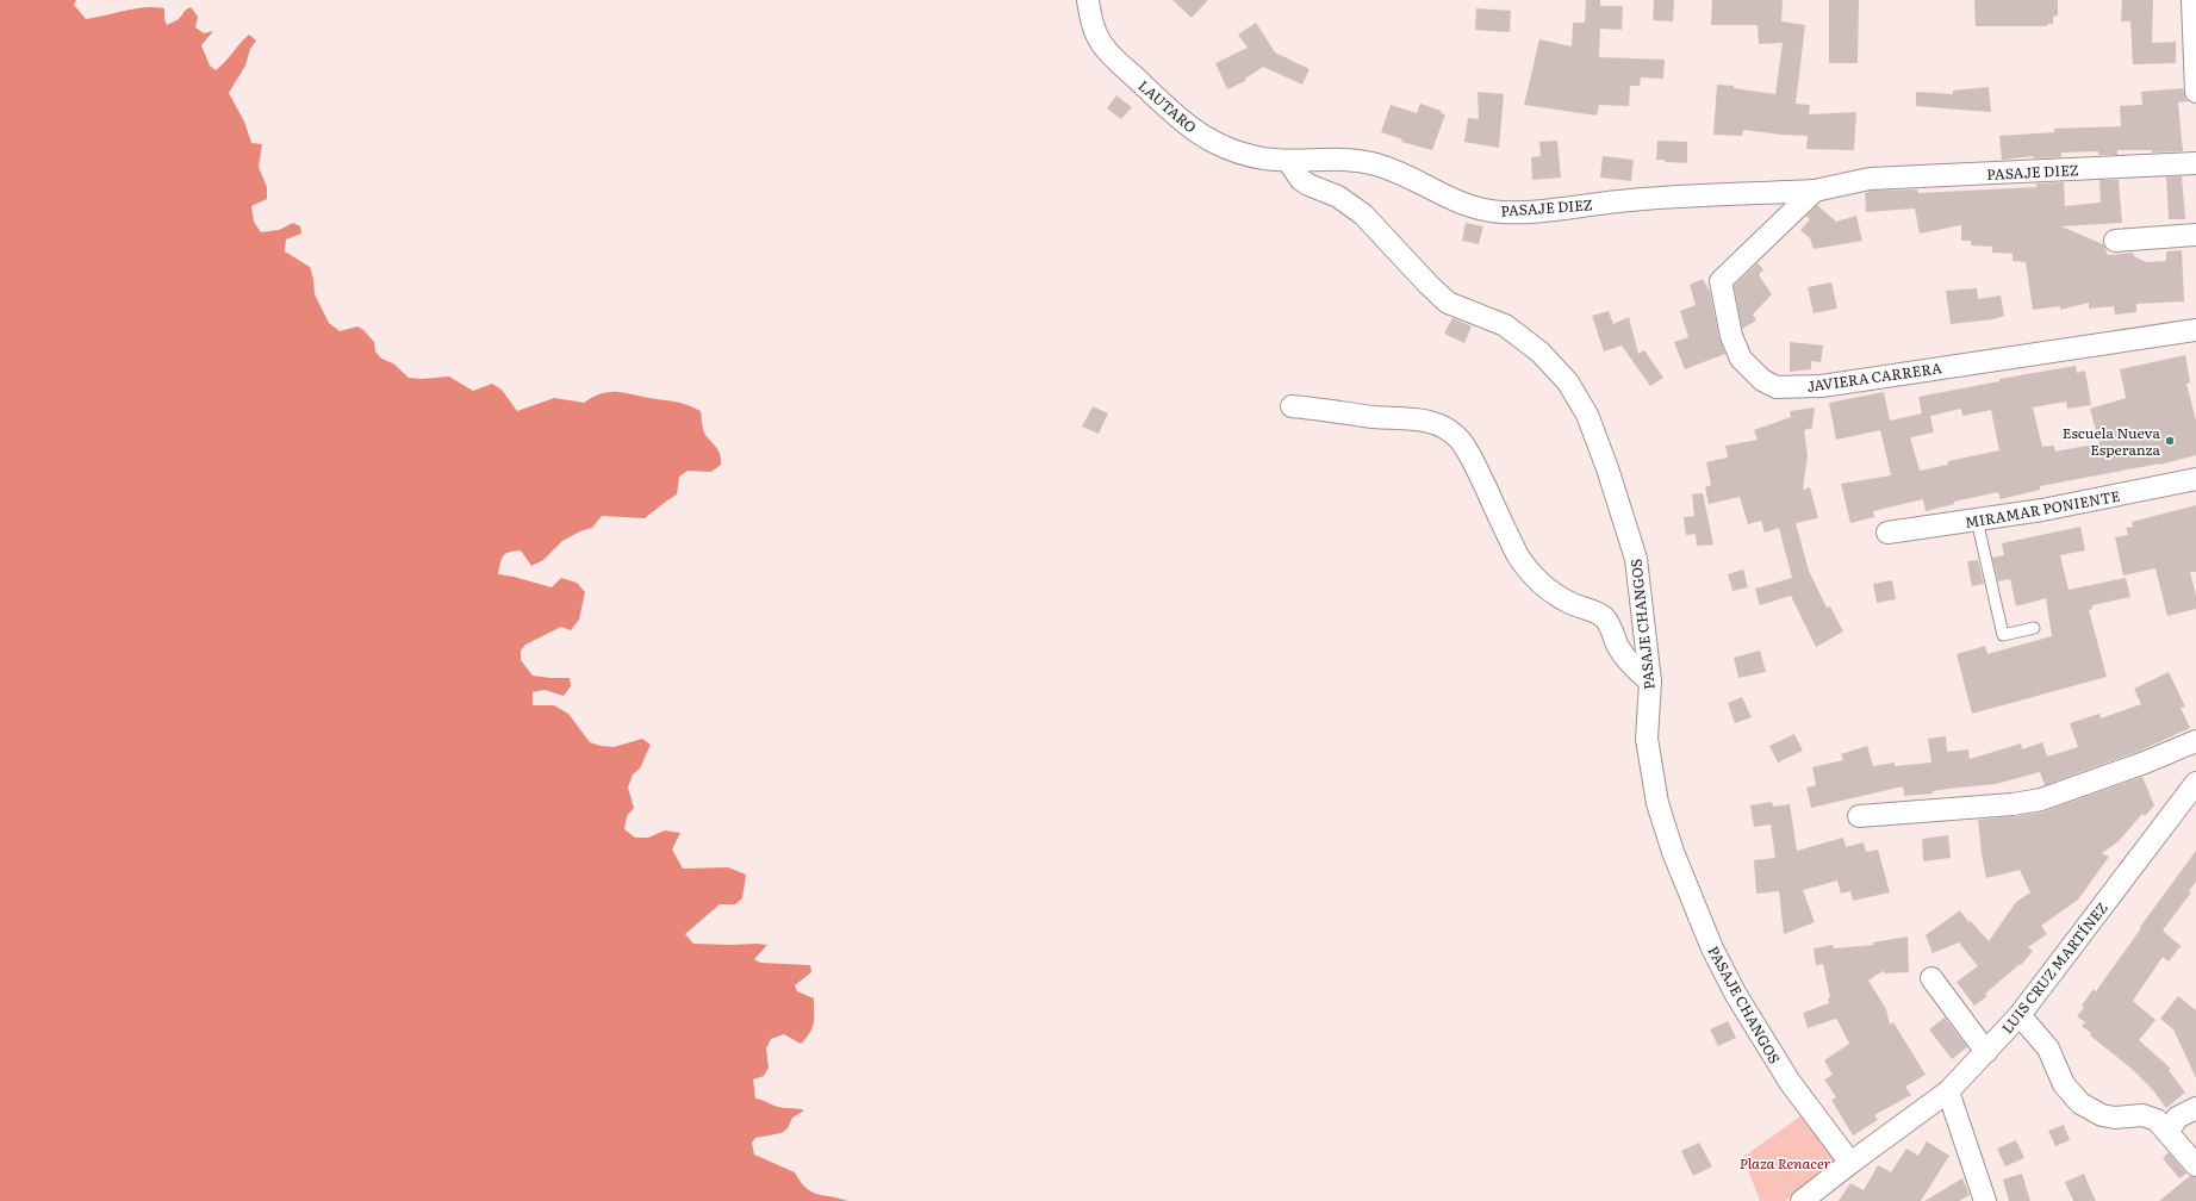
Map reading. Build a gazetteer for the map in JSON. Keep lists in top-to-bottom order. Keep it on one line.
{"streets":{"street":["LAUTARO","PASAJE DIEZ","JAVIERA CARRERA","MIRAMAR PONIENTE","PASAJE CHANGOS","LUIS CRUZ MARTÍNEZ"]},"crossings":[["LAUTARO","PASAJE DIEZ"],["LAUTARO","PASAJE CHANGOS"],["PASAJE DIEZ","JAVIERA CARRERA"],["PASAJE DIEZ","PASAJE CHANGOS"],["PASAJE CHANGOS","LUIS CRUZ MARTÍNEZ"]],"parks":["Plaza Renacer"],"places":["Escuela Nueva Esperanza"]}
